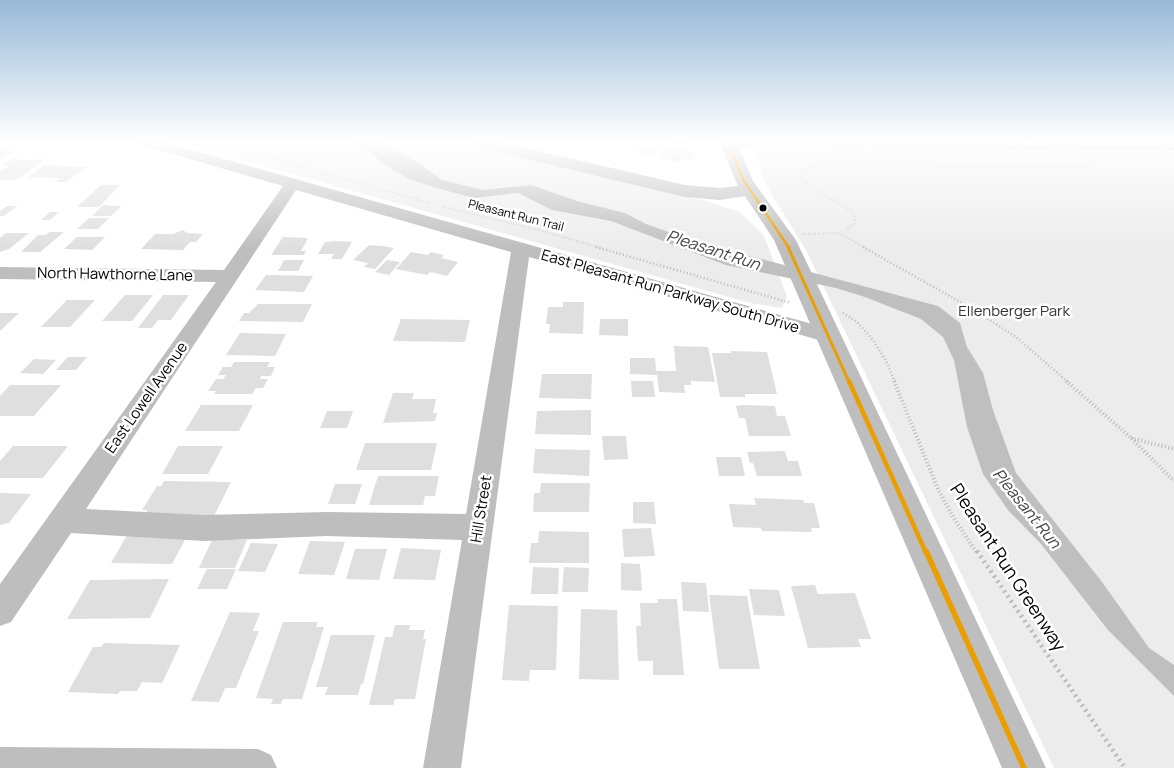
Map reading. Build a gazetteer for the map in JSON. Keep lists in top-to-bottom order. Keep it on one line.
{"streets":{"street":["North Hawthorne Lane","East Pleasant Run Parkway South Drive","East Lowell Avenue","Hill Street"],"path":["Pleasant Run Trail","Pleasant Run Greenway"]},"crossings":[["Pleasant Run Trail","East Pleasant Run Parkway South Drive"],["Pleasant Run Trail","Pleasant Run Greenway"],["North Hawthorne Lane","East Lowell Avenue"],["East Pleasant Run Parkway South Drive","East Lowell Avenue"],["East Pleasant Run Parkway South Drive","Hill Street"],["East Pleasant Run Parkway South Drive","Pleasant Run Greenway"]],"water":["Pleasant Run"],"parks":["Ellenberger Park"]}
